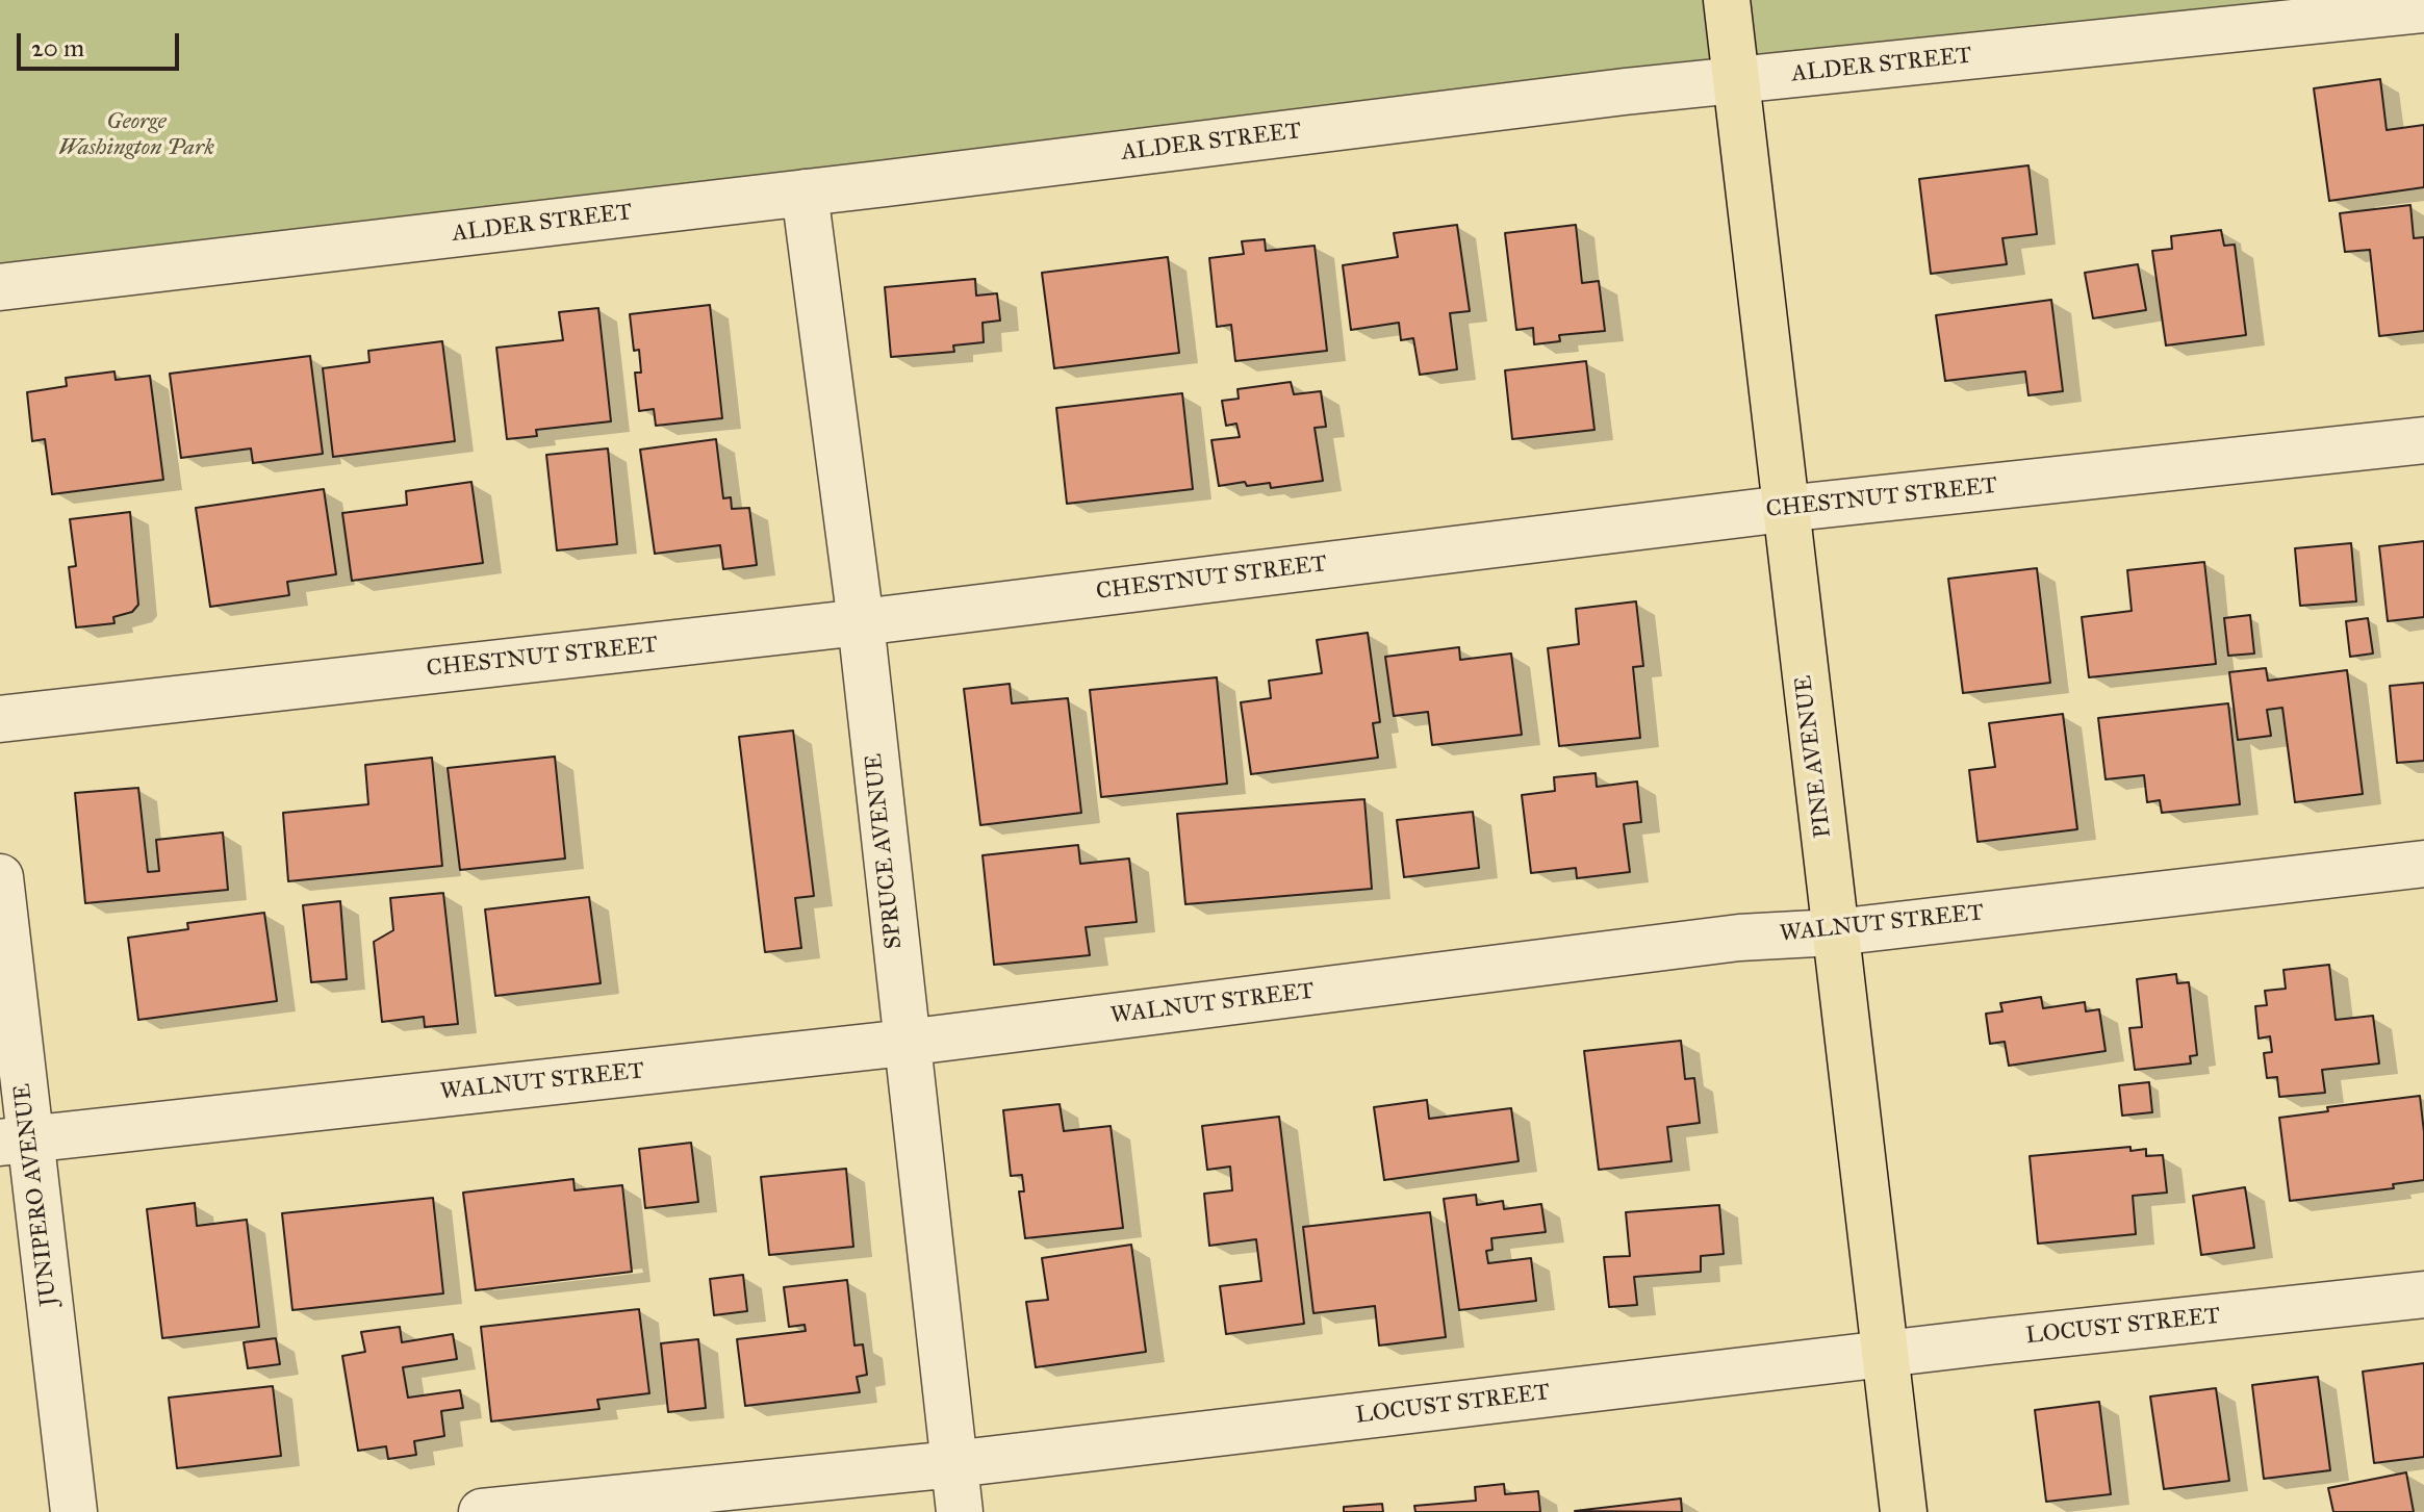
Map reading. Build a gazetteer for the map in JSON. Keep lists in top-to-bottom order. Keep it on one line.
{"streets":{"main road":["PINE AVENUE"],"street":["ALDER STREET","CHESTNUT STREET","SPRUCE AVENUE","WALNUT STREET","JUNIPERO AVENUE","LOCUST STREET"]},"crossings":[["ALDER STREET","PINE AVENUE"],["ALDER STREET","SPRUCE AVENUE"],["CHESTNUT STREET","PINE AVENUE"],["CHESTNUT STREET","SPRUCE AVENUE"],["PINE AVENUE","WALNUT STREET"],["PINE AVENUE","LOCUST STREET"],["SPRUCE AVENUE","WALNUT STREET"],["SPRUCE AVENUE","LOCUST STREET"],["WALNUT STREET","JUNIPERO AVENUE"]],"parks":["George Washington Park"],"scale_bar":"20 m"}
